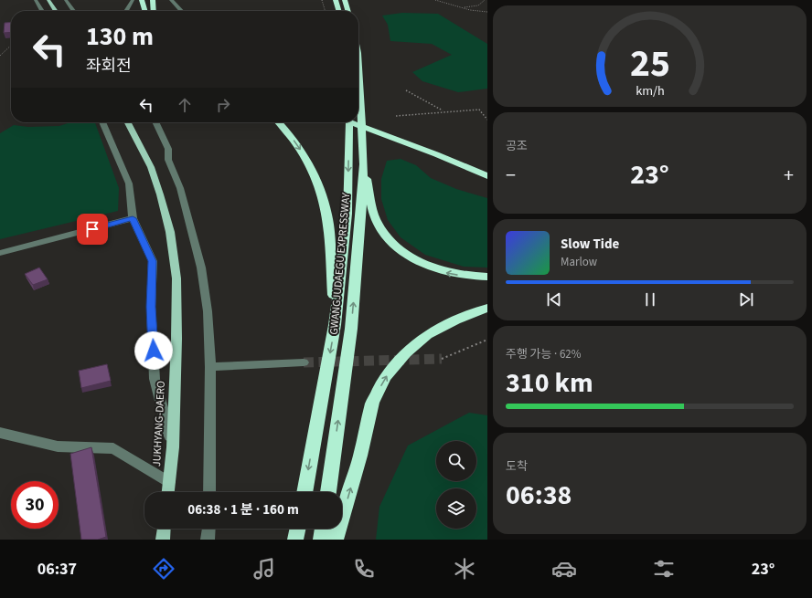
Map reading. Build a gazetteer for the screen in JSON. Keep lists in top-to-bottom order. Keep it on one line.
{"streets":{"highway":["GWANGJUDAEGU EXPRESSWAY"],"main road":["JUKHYANG-DAERO"]},"page":{"turn":["130 m","좌회전"],"tile":["공조",["주행 가능 · 62%","310 km"],["도착","06:38"]],"heat":["−","23°","+"],"song":["Slow Tide","Marlow"],"limit":"30","trip":"06:38 · 1 분 · 160 m","tabs":["06:37","23°"],"gauge":["25","km/h"]}}
